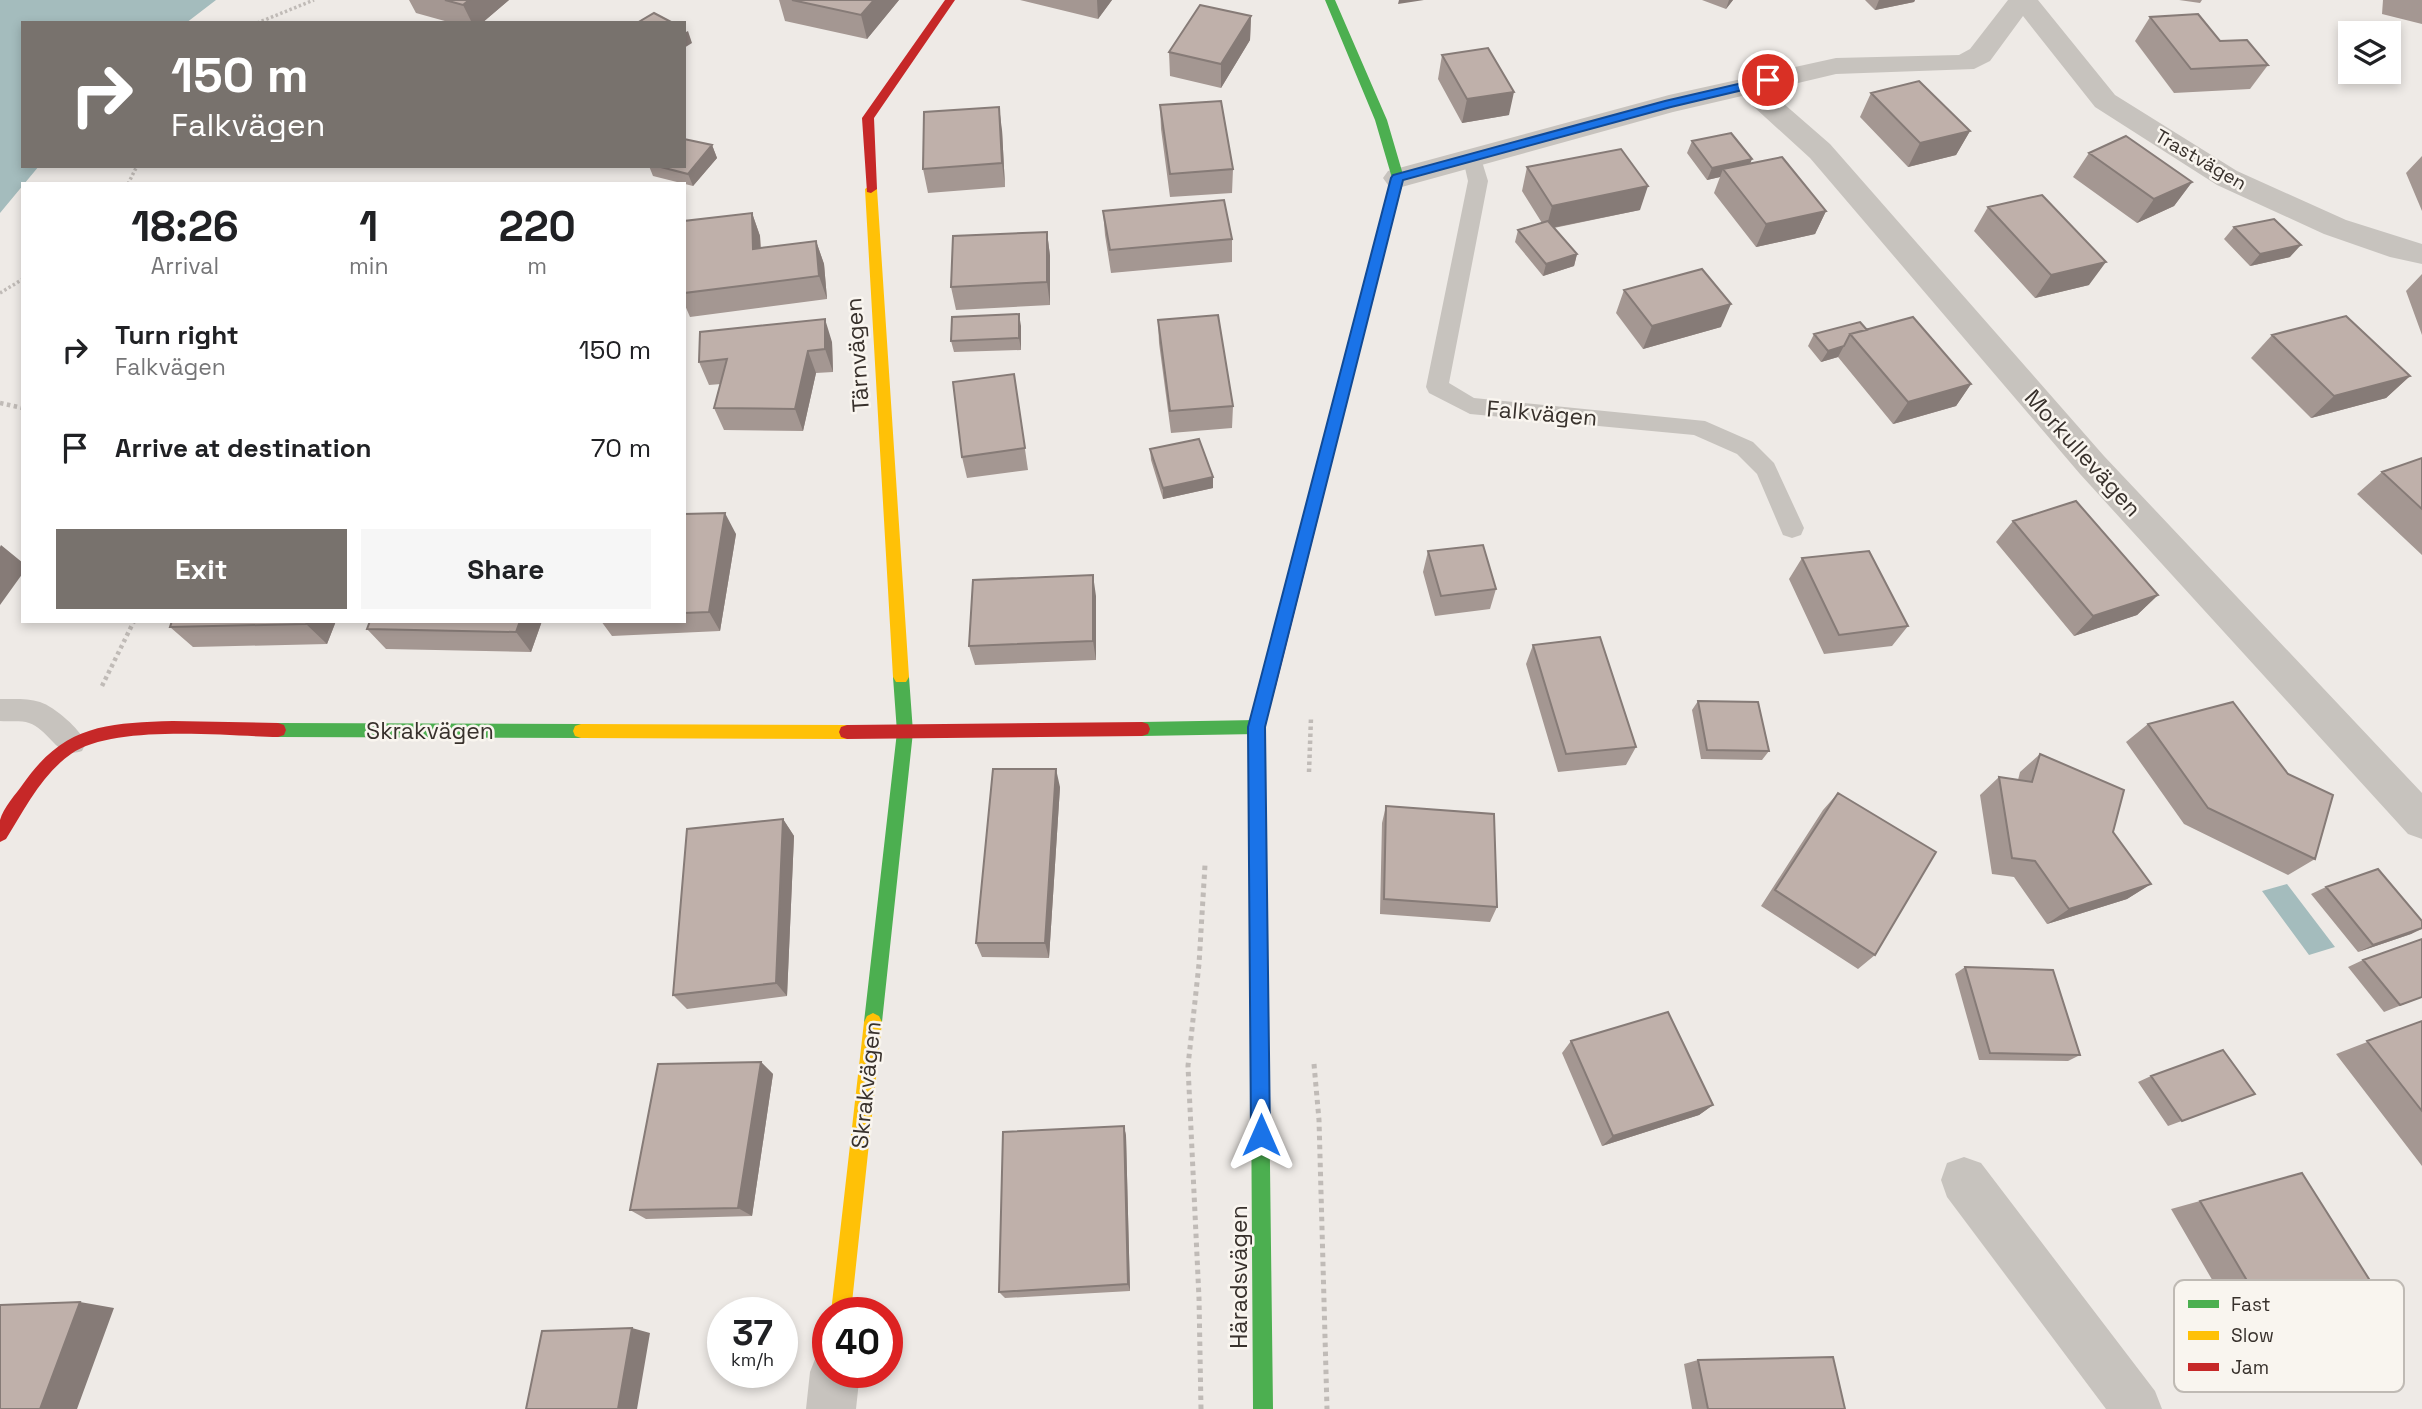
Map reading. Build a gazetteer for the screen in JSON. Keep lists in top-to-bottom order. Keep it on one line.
{"streets":{"street":["Trastvägen","Tärnvägen","Morkullevägen","Skrakvägen","Häradsvägen"],"lane":["Falkvägen"]},"crossings":[["Tärnvägen","Skrakvägen"],["Skrakvägen","Häradsvägen"]],"legend":["Fast","Slow","Jam"],"page":{"turn":["150 m","Falkvägen"],"eta":["18:26","Arrival","1","min","220","m"],"list":[{"name":"Turn right","note":"Falkvägen","value":"150 m"},{"name":"Arrive at destination","value":"70 m"}],"buttons":["Exit","Share"],"speed":"37 km/h","limit":"40"}}
